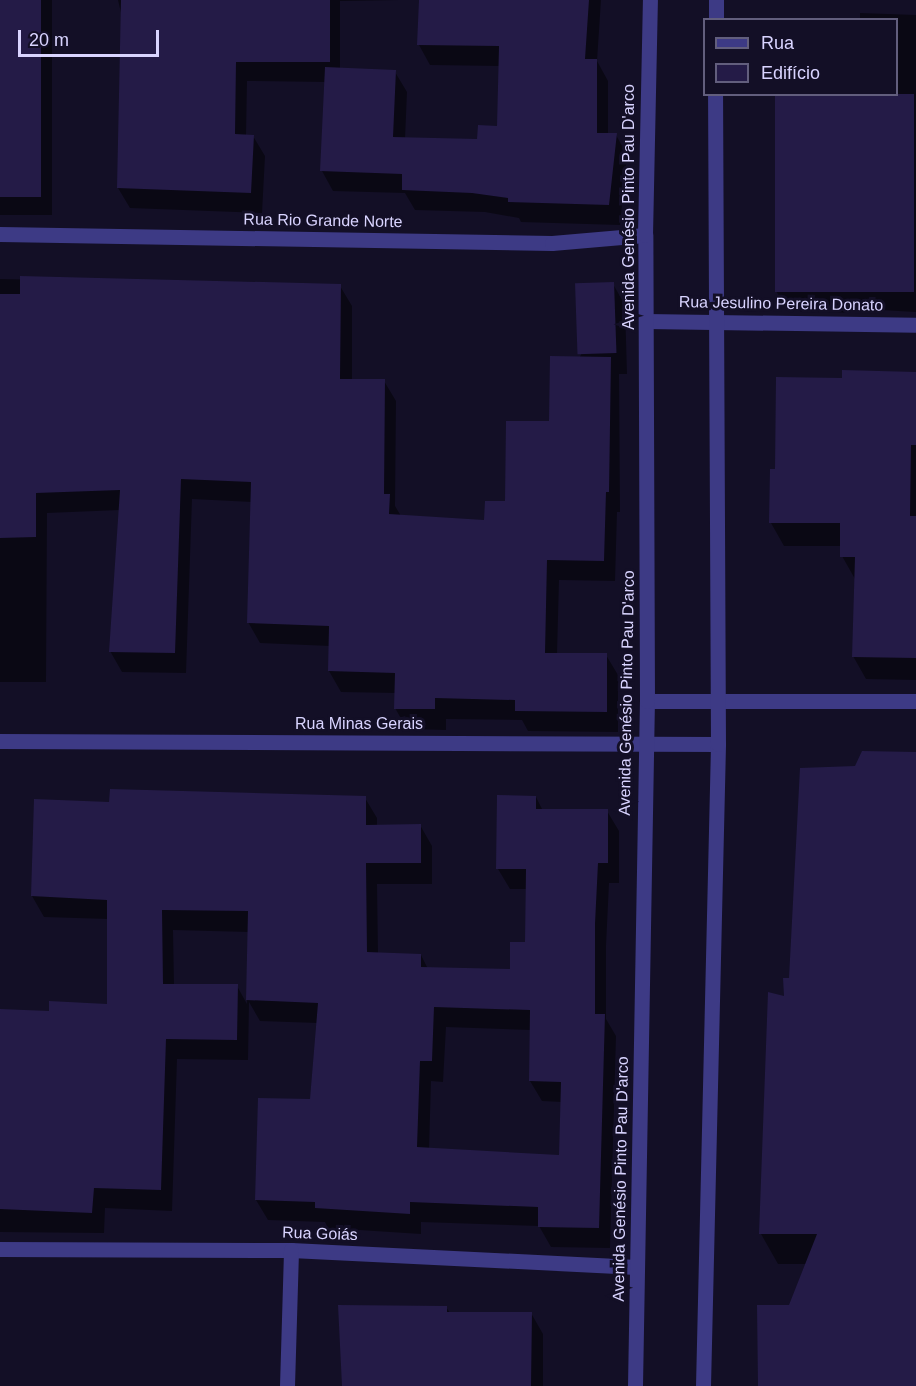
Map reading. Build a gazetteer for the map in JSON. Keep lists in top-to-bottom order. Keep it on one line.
{"streets":{"street":["Avenida Genésio Pinto Pau D'arco","Rua Rio Grande Norte","Rua Jesulino Pereira Donato","Rua Minas Gerais","Rua Goiás"]},"crossings":[["Avenida Genésio Pinto Pau D'arco","Rua Rio Grande Norte"],["Avenida Genésio Pinto Pau D'arco","Rua Jesulino Pereira Donato"],["Avenida Genésio Pinto Pau D'arco","Rua Minas Gerais"],["Avenida Genésio Pinto Pau D'arco","Rua Goiás"]],"legend":["Rua","Edifício"],"scale_bar":"20 m"}
